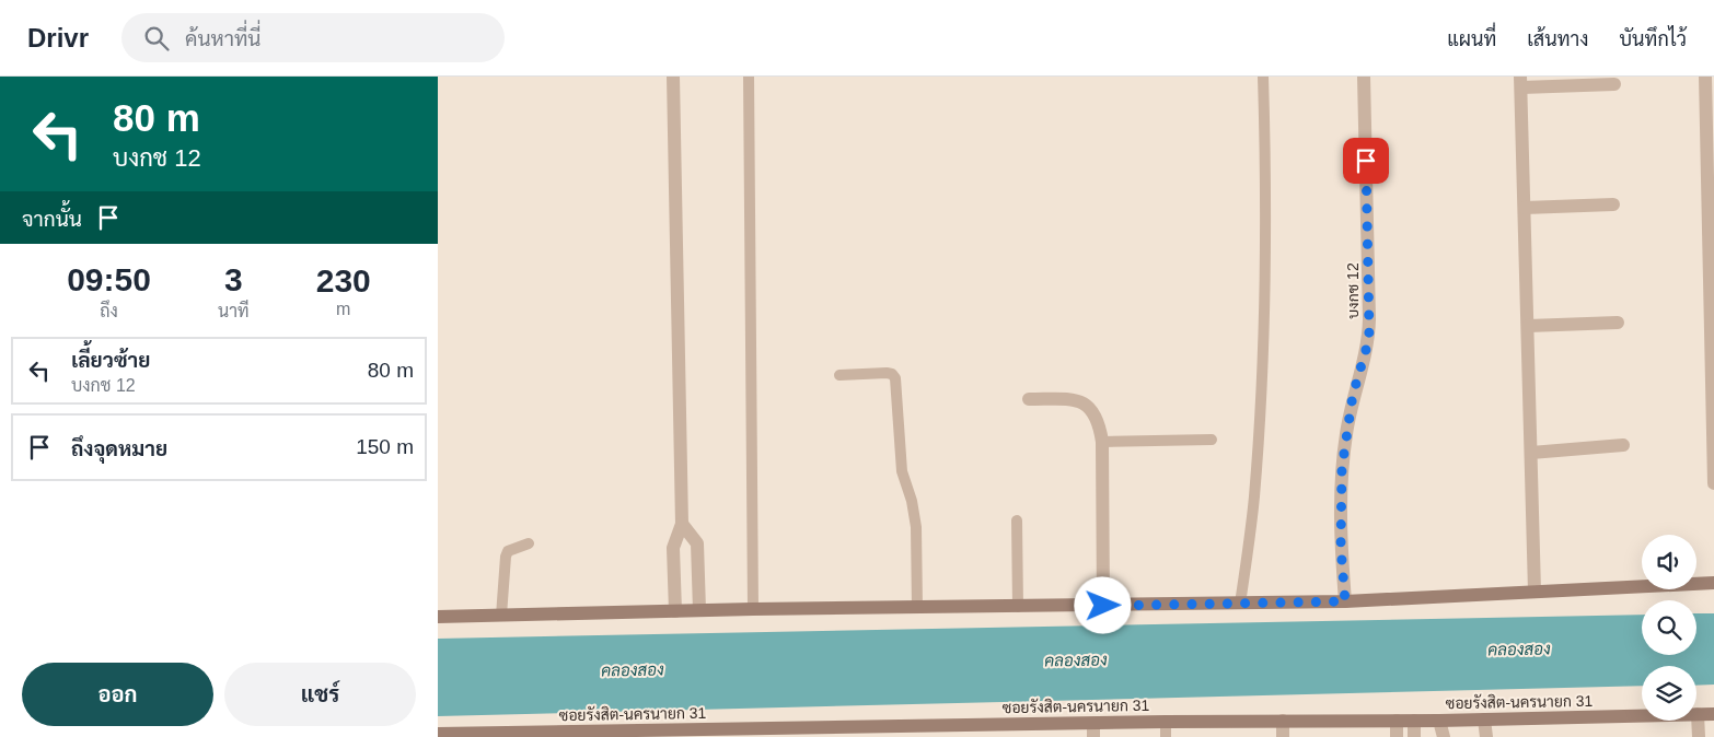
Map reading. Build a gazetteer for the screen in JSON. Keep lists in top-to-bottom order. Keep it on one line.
{"streets":{"street":["บงกช 12","ซอยรังสิต-นครนายก 31"]},"water":["คลองสอง"],"page":{"header":"Drivr","search":"ค้นหาที่นี่","nav":["แผนที่","เส้นทาง","บันทึกไว้"],"turn":["80 m","บงกช 12"],"then":"จากนั้น","eta":["09:50","ถึง","3","นาที","230","m"],"list":[{"name":"เลี้ยวซ้าย","note":"บงกช 12","value":"80 m"},{"name":"ถึงจุดหมาย","value":"150 m"}],"buttons":["ออก","แชร์"]}}
